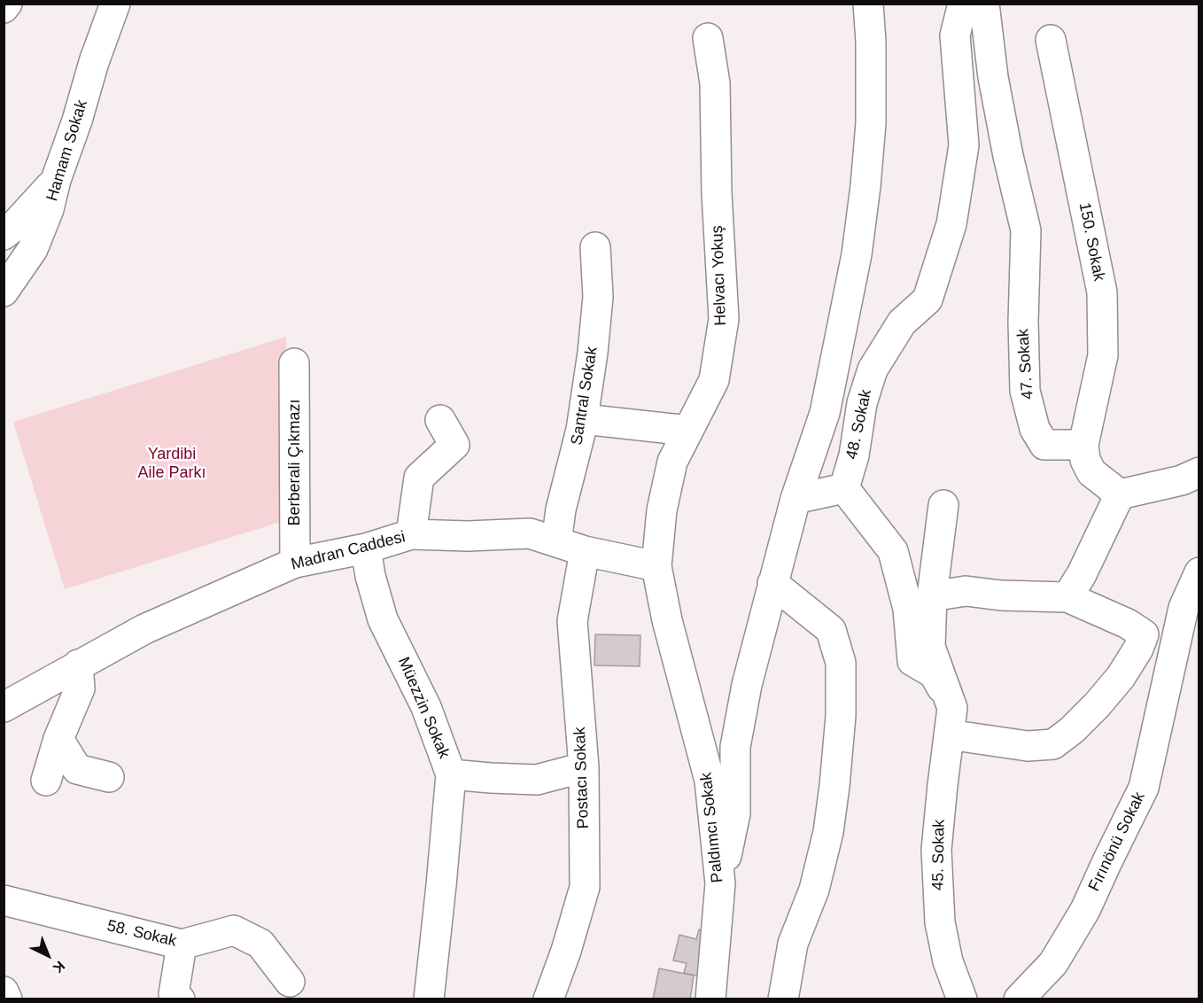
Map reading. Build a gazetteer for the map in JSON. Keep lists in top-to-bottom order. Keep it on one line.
{"streets":{"street":["Hamam Sokak","150. Sokak","Helvacı Yokuş","47. Sokak","Santral Sokak","48. Sokak","Berberali Çıkmazı","Madran Caddesi","Müezzin Sokak","Postacı Sokak","Paldımcı Sokak","Fırınönü Sokak","45. Sokak","58. Sokak"]},"crossings":[["150. Sokak","47. Sokak"],["Helvacı Yokuş","Madran Caddesi"],["Helvacı Yokuş","Paldımcı Sokak"],["Santral Sokak","Madran Caddesi"],["Berberali Çıkmazı","Madran Caddesi"],["Madran Caddesi","Müezzin Sokak"],["Madran Caddesi","Postacı Sokak"],["Madran Caddesi","Paldımcı Sokak"]],"parks":["Yardibi Aile Parkı"],"north":"bottom right"}
